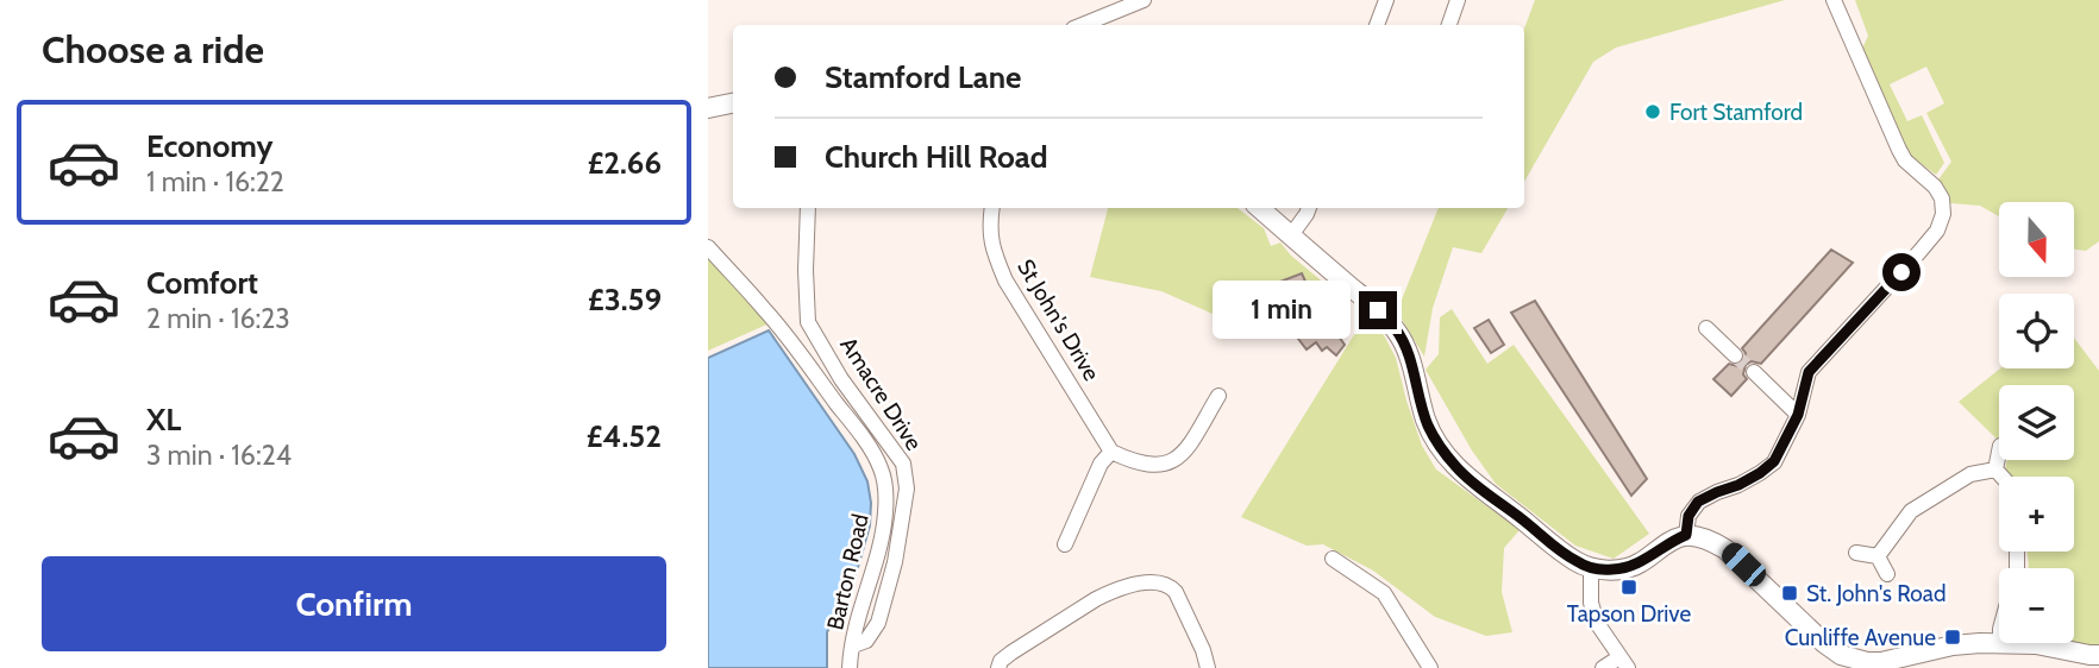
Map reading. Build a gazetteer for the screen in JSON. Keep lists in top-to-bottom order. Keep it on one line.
{"streets":{"street":["St John's Drive","Amacre Drive","Barton Road"]},"crossings":[["Amacre Drive","Barton Road"]],"places":{"other":["Fort Stamford"],"transit":["Tapson Drive","St. John's Road","Cunliffe Avenue"]},"north":"bottom","page":{"heading":"Choose a ride","banner":["Stamford Lane","Church Hill Road"],"list":[{"name":"Economy","note":"1 min · 16:22","value":"£2.66"},{"name":"Comfort","note":"2 min · 16:23","value":"£3.59"},{"name":"XL","note":"3 min · 16:24","value":"£4.52"}],"map_buttons":["+","−"],"bubble":"1 min","buttons":"Confirm"}}
